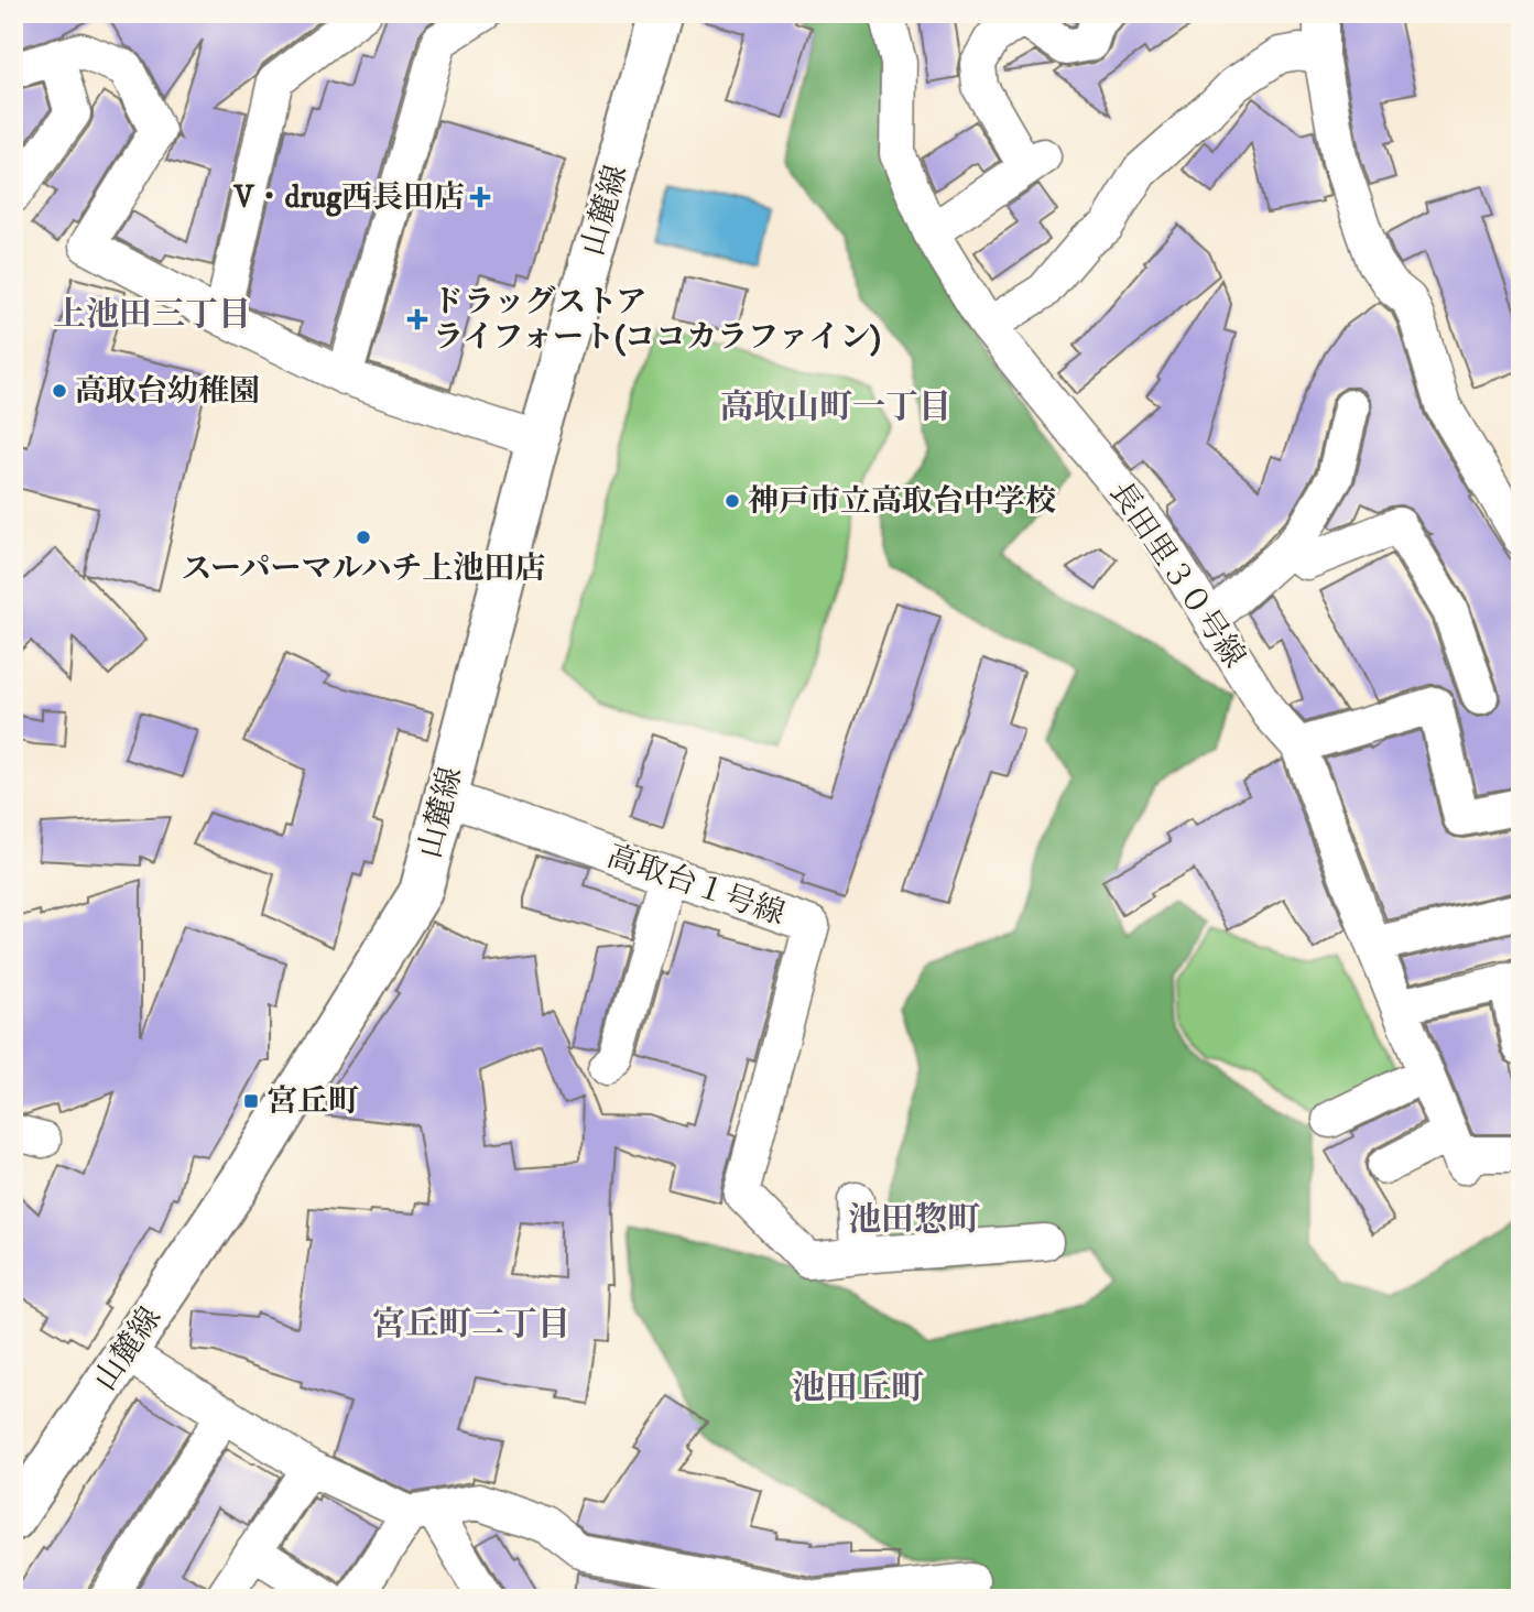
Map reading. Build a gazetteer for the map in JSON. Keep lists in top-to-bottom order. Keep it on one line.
{"streets":{"main road":["山麓線"],"street":["長田里３０号線","高取台１号線"]},"crossings":[["山麓線","高取台１号線"]],"districts":["上池田三丁目","高取山町一丁目","池田惣町","宮丘町二丁目","池田丘町"],"places":{"health":["V・drug西長田店","ドラッグストア ライフォート(ココカラファイン)"],"other":["高取台幼稚園","神戸市立高取台中学校","スーパーマルハチ上池田店"],"transit":["宮丘町"]}}
